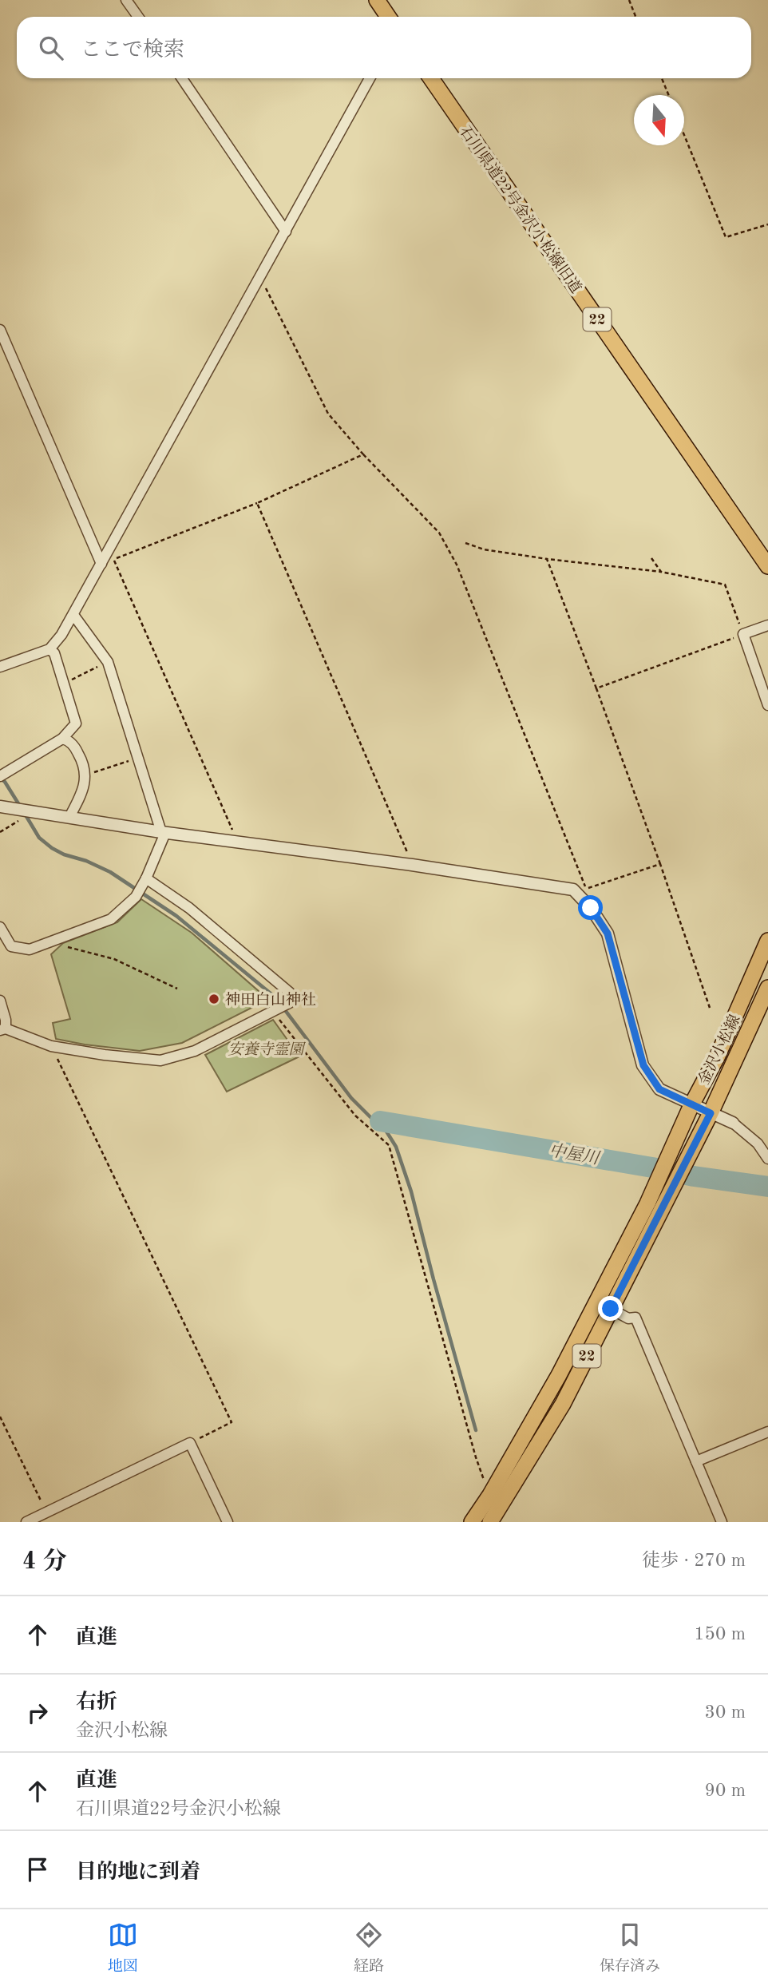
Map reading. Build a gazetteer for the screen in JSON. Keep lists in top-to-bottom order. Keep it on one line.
{"streets":{"main road":["石川県道22号金沢小松線旧道","22","金沢小松線"]},"crossings":[["22","金沢小松線"]],"water":["中屋川"],"parks":["安養寺霊園"],"places":["神田白山神社"],"north":"bottom","page":{"search":"ここで検索","heading":["4 分","徒歩 · 270 m"],"list":[["直進","150 m"],["右折","金沢小松線","30 m"],["直進","石川県道22号金沢小松線","90 m"],"目的地に到着"],"nav":["地図","経路","保存済み"]}}
